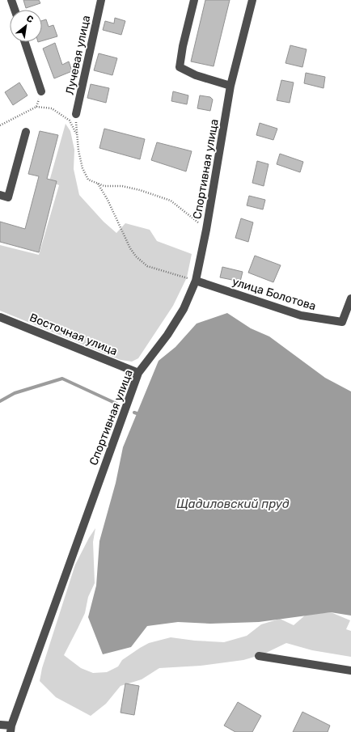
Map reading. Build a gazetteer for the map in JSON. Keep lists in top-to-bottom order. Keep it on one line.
{"streets":{"street":["Лучевая улица","Спортивная улица","улица Болотова","Восточная улица"]},"crossings":[["Спортивная улица","улица Болотова"],["Спортивная улица","Восточная улица"]],"water":["Щадиловский пруд"],"north":"top right"}
